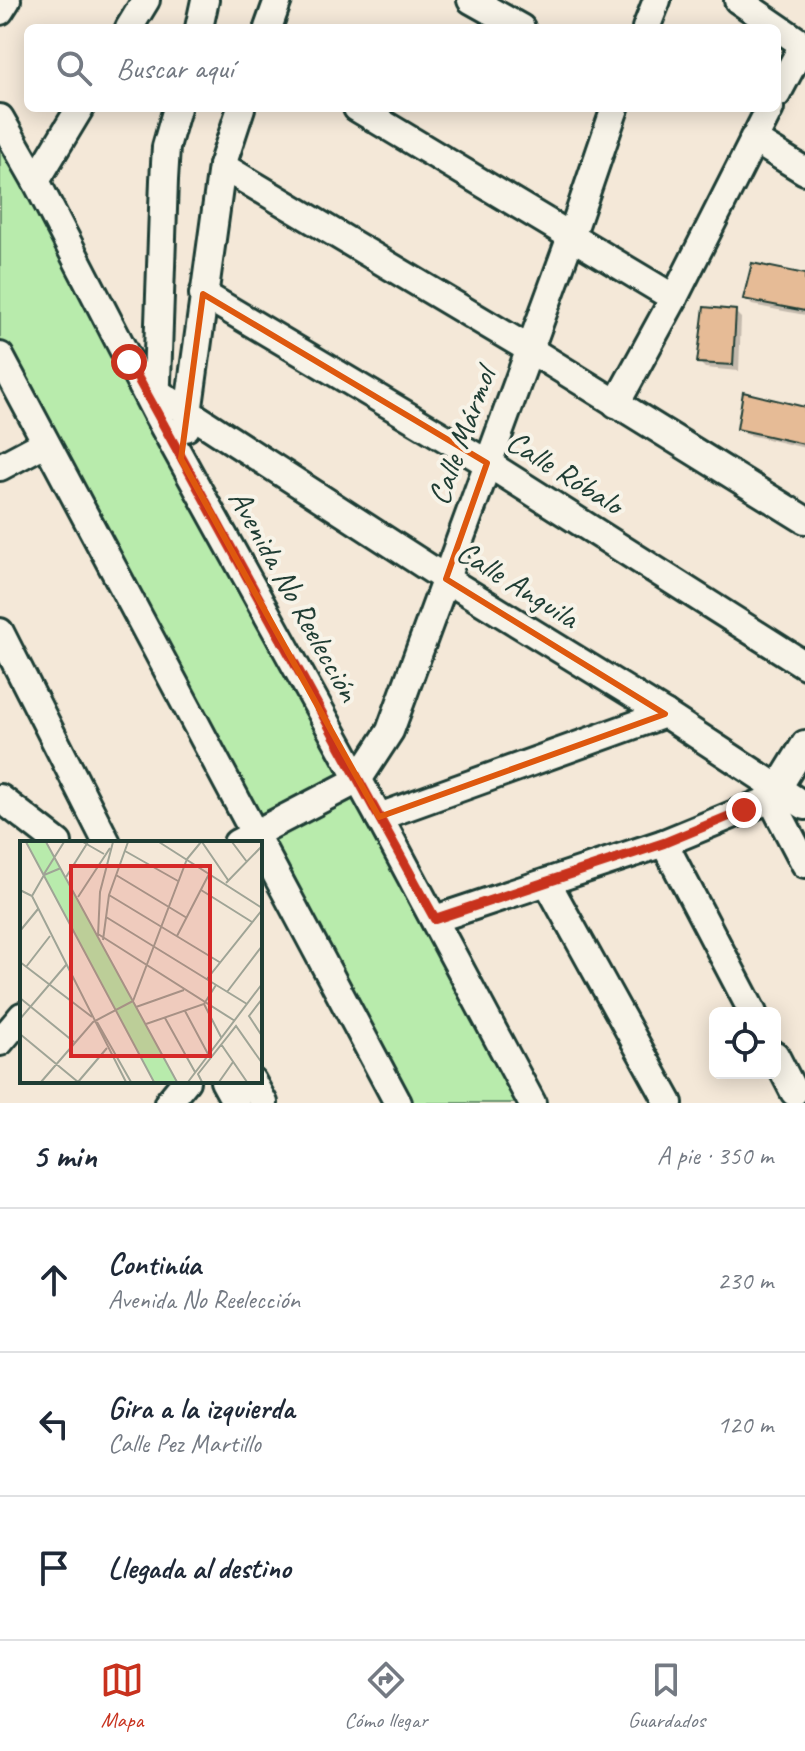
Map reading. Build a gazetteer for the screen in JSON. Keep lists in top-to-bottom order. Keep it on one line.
{"streets":{"street":["Calle Mármol","Calle Róbalo","Calle Anguila","Avenida No Reelección"]},"crossings":[["Calle Mármol","Calle Róbalo"],["Calle Mármol","Calle Anguila"],["Calle Mármol","Avenida No Reelección"],["Calle Anguila","Avenida No Reelección"]],"page":{"search":"Buscar aquí","heading":["5 min","A pie · 350 m"],"list":[["Continúa","Avenida No Reelección","230 m"],["Gira a la izquierda","Calle Pez Martillo","120 m"],"Llegada al destino"],"nav":["Mapa","Cómo llegar","Guardados"]}}
